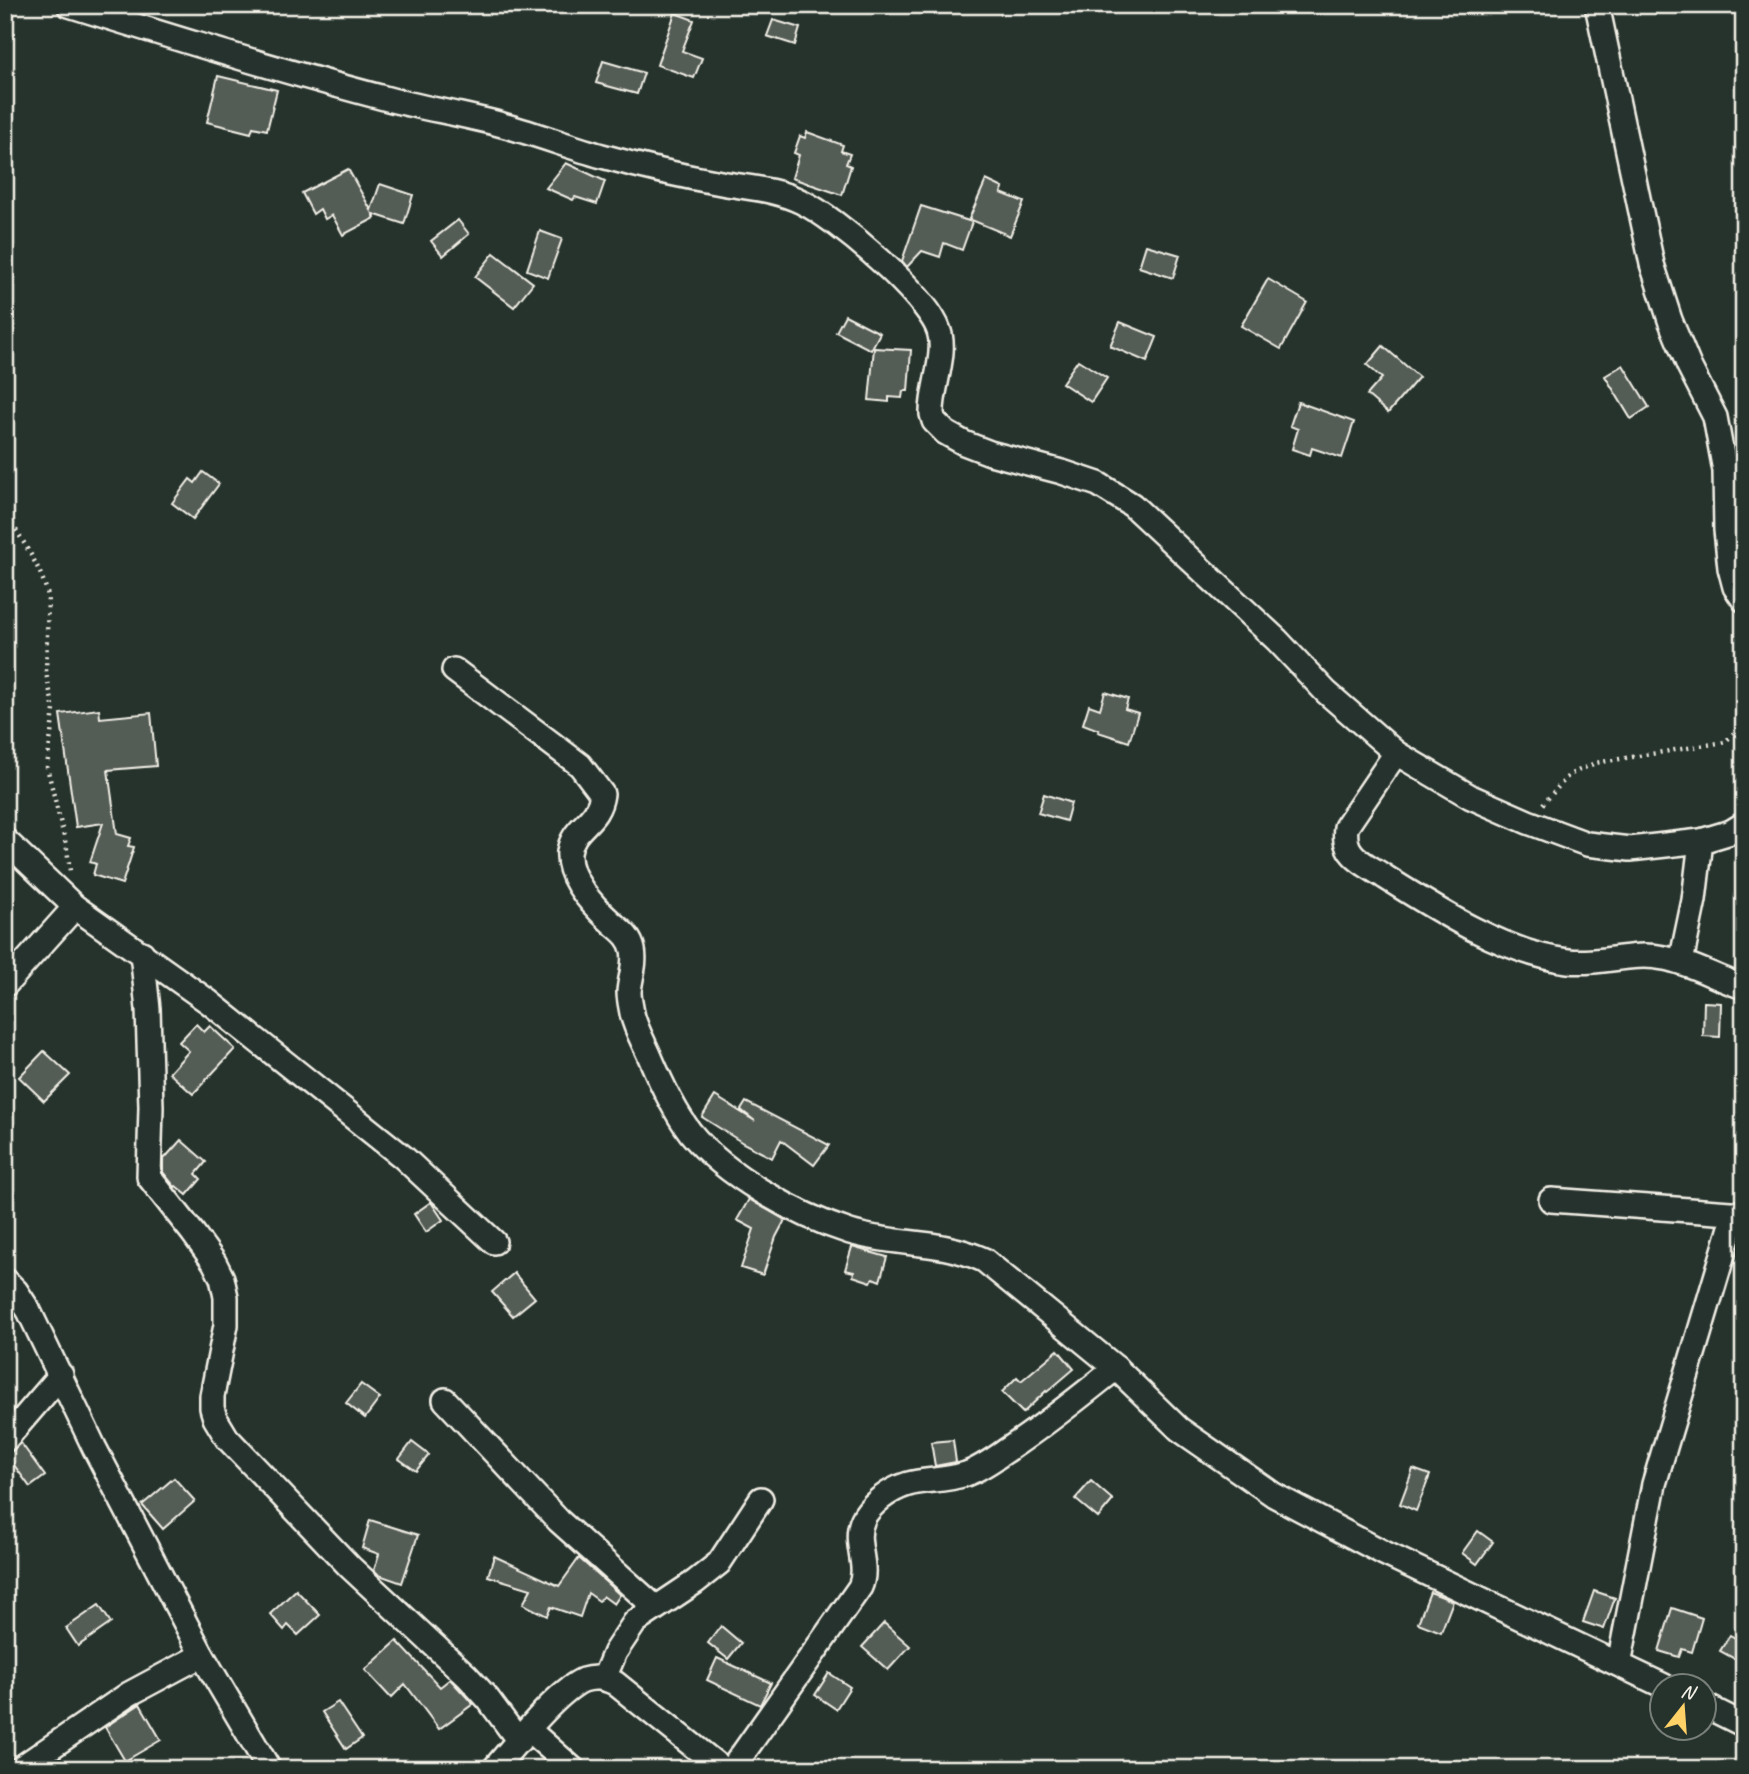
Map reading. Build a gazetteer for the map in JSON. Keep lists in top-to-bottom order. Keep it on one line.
{"north":"top"}
